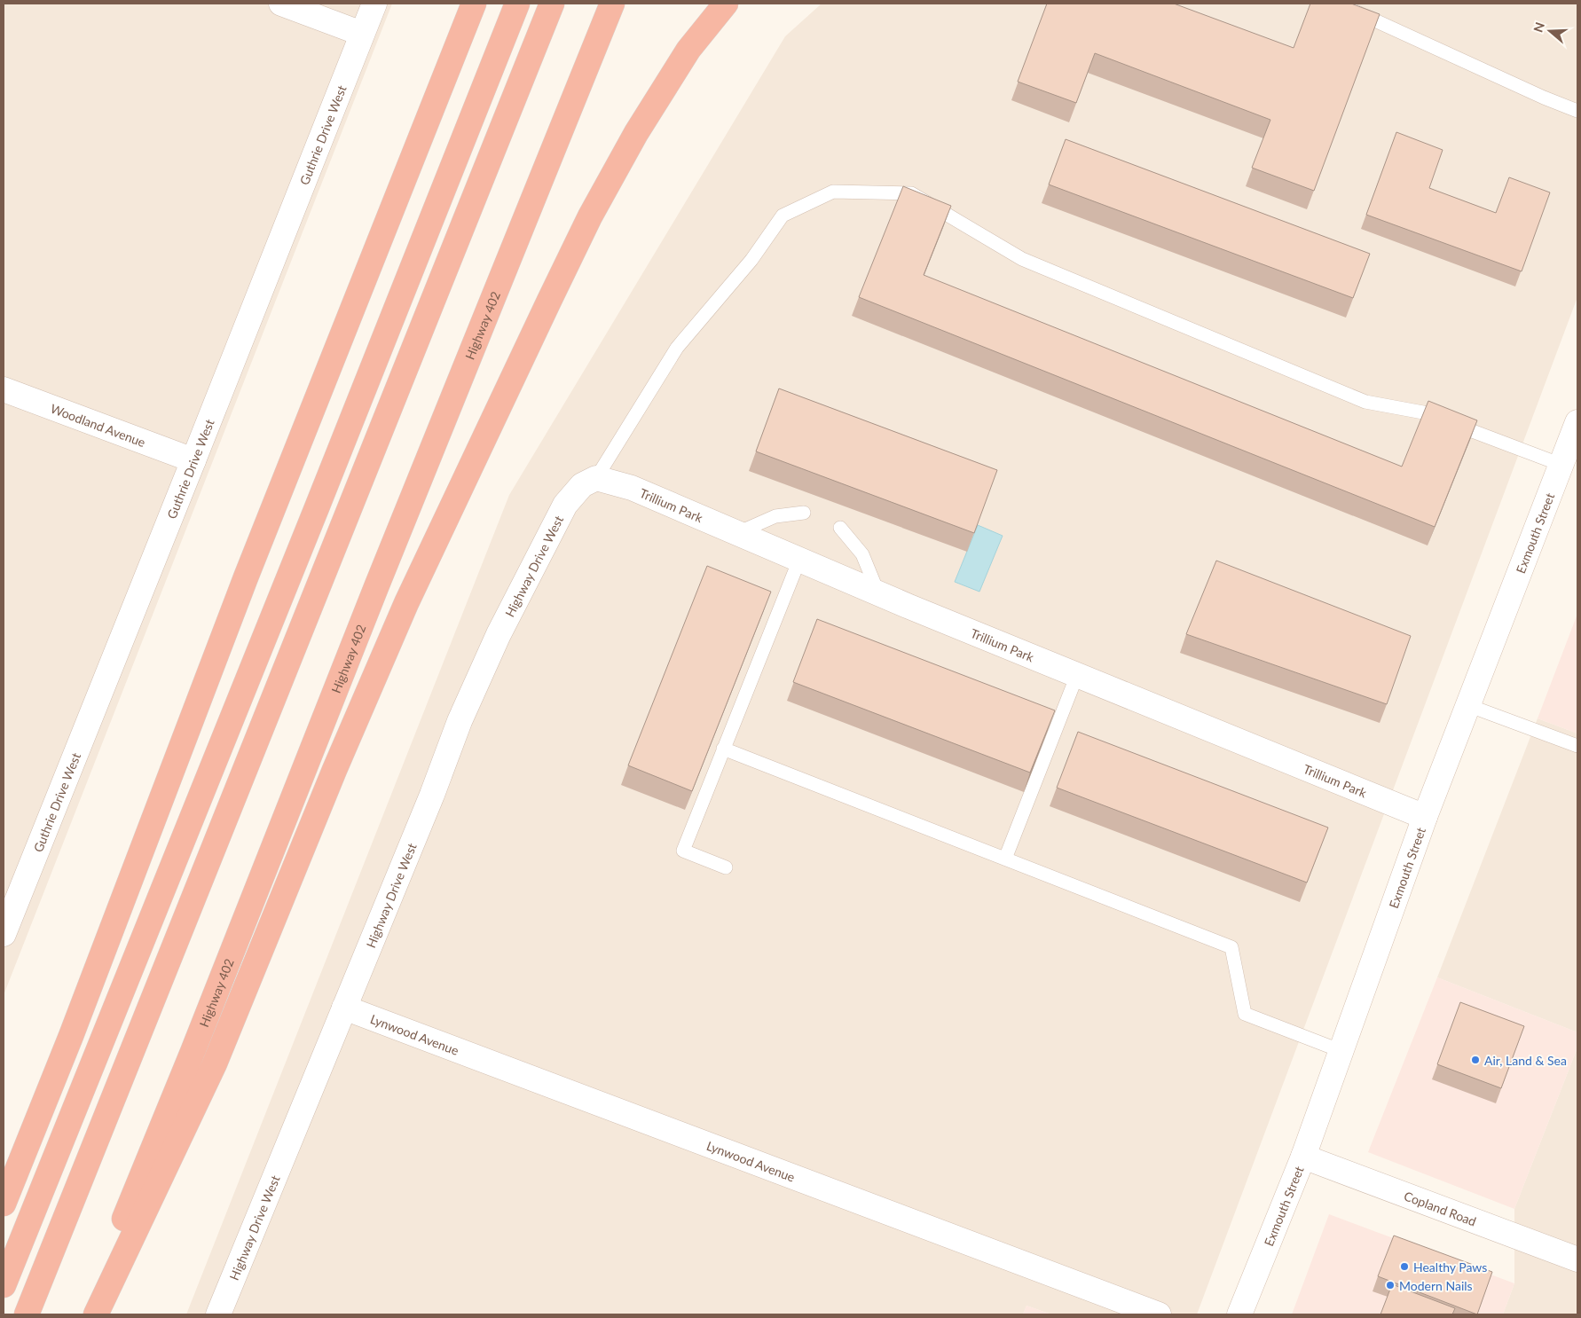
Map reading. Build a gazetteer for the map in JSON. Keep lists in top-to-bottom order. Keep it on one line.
{"streets":{"highway":["Highway 402"],"street":["Guthrie Drive West","Woodland Avenue","Trillium Park","Exmouth Street","Highway Drive West","Lynwood Avenue","Copland Road"]},"crossings":[["Guthrie Drive West","Woodland Avenue"],["Trillium Park","Exmouth Street"],["Trillium Park","Highway Drive West"],["Exmouth Street","Copland Road"],["Highway Drive West","Lynwood Avenue"]],"places":["Air, Land & Sea","Healthy Paws","Modern Nails"],"north":"left"}
